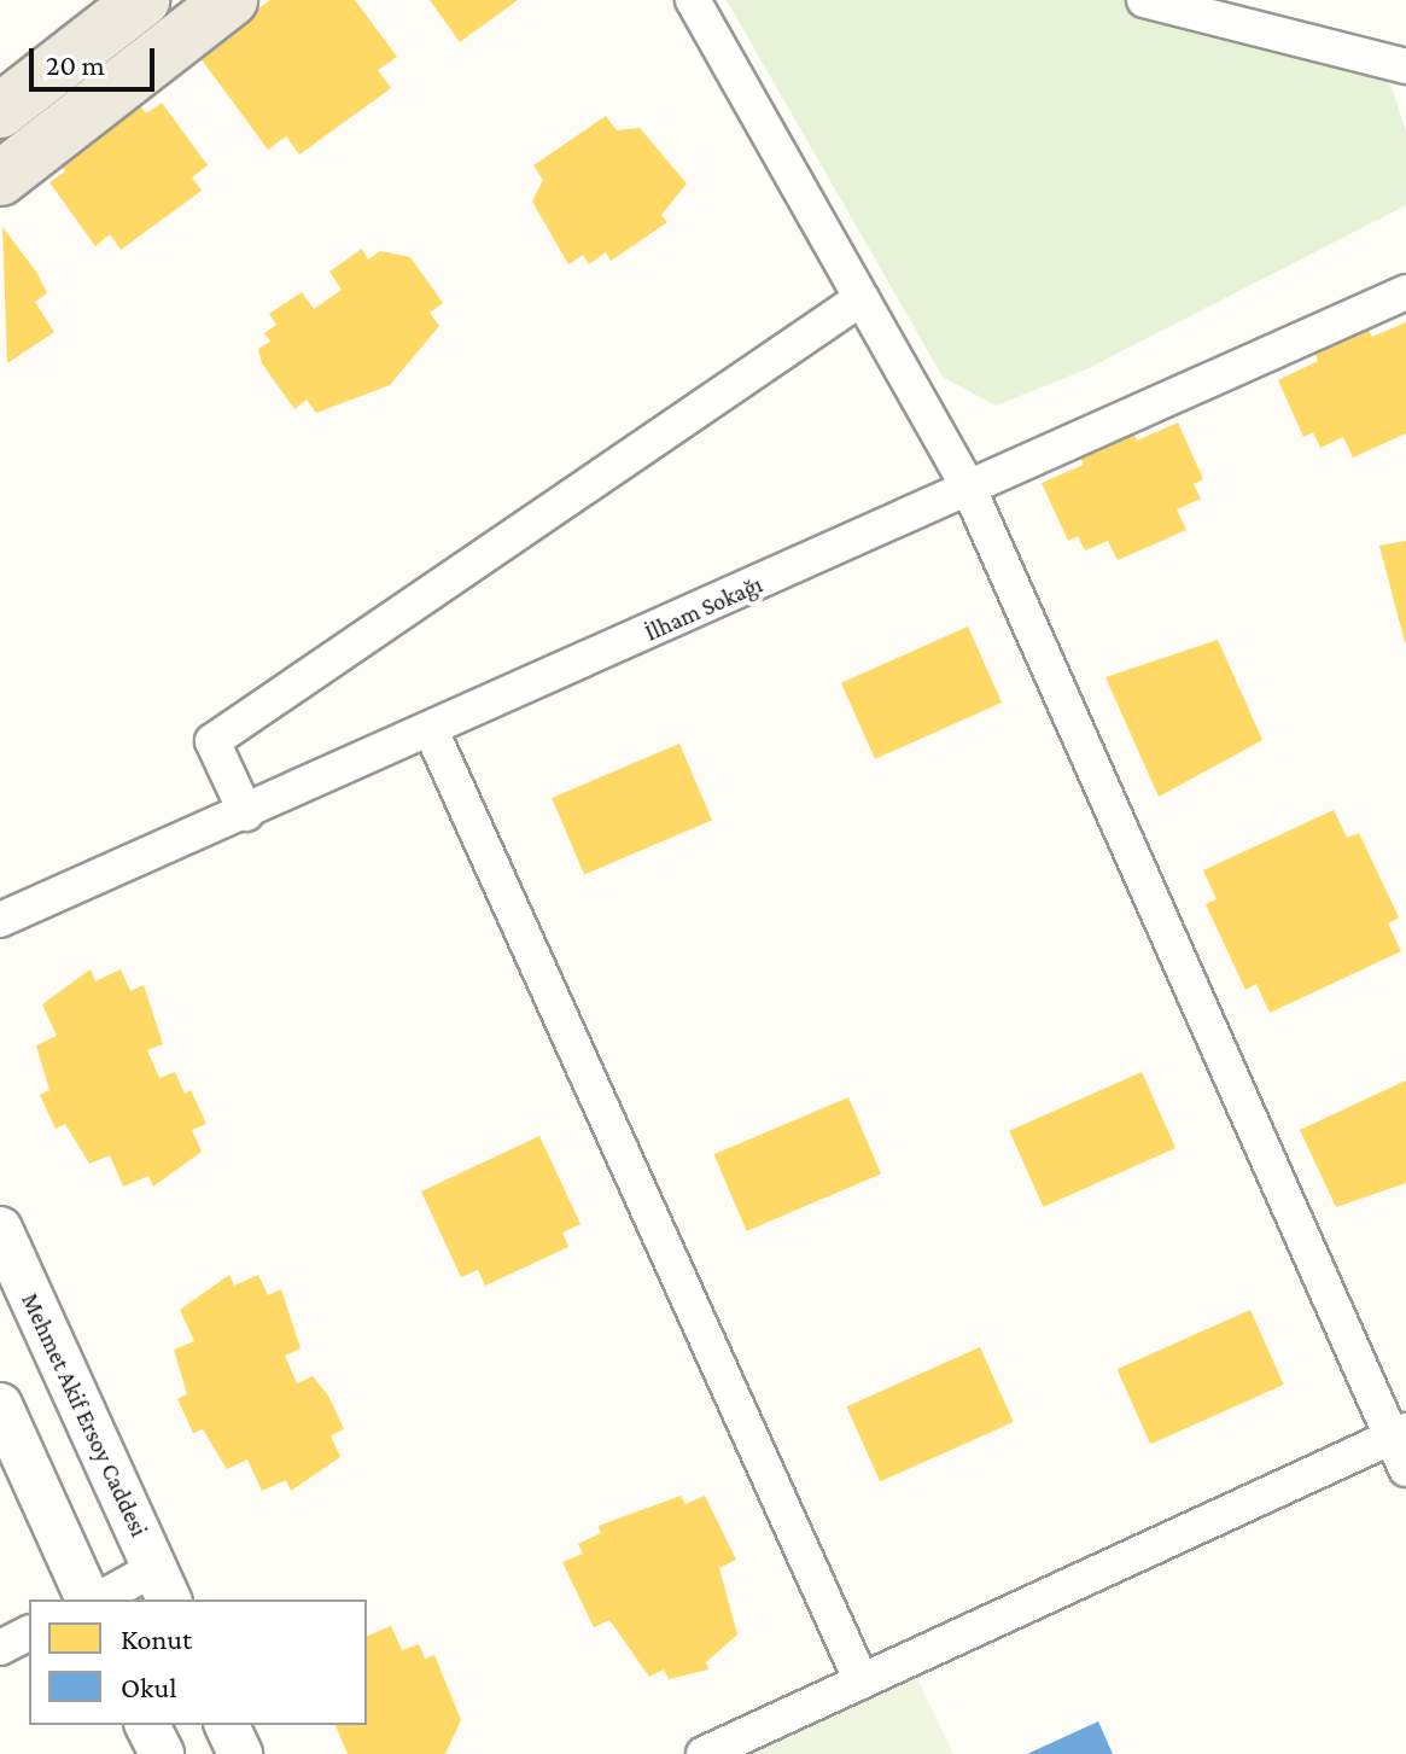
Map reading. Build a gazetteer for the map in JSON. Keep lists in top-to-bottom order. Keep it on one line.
{"streets":{"street":["İlham Sokağı","Mehmet Akif Ersoy Caddesi"]},"legend":["Konut","Okul"],"scale_bar":"20 m"}
